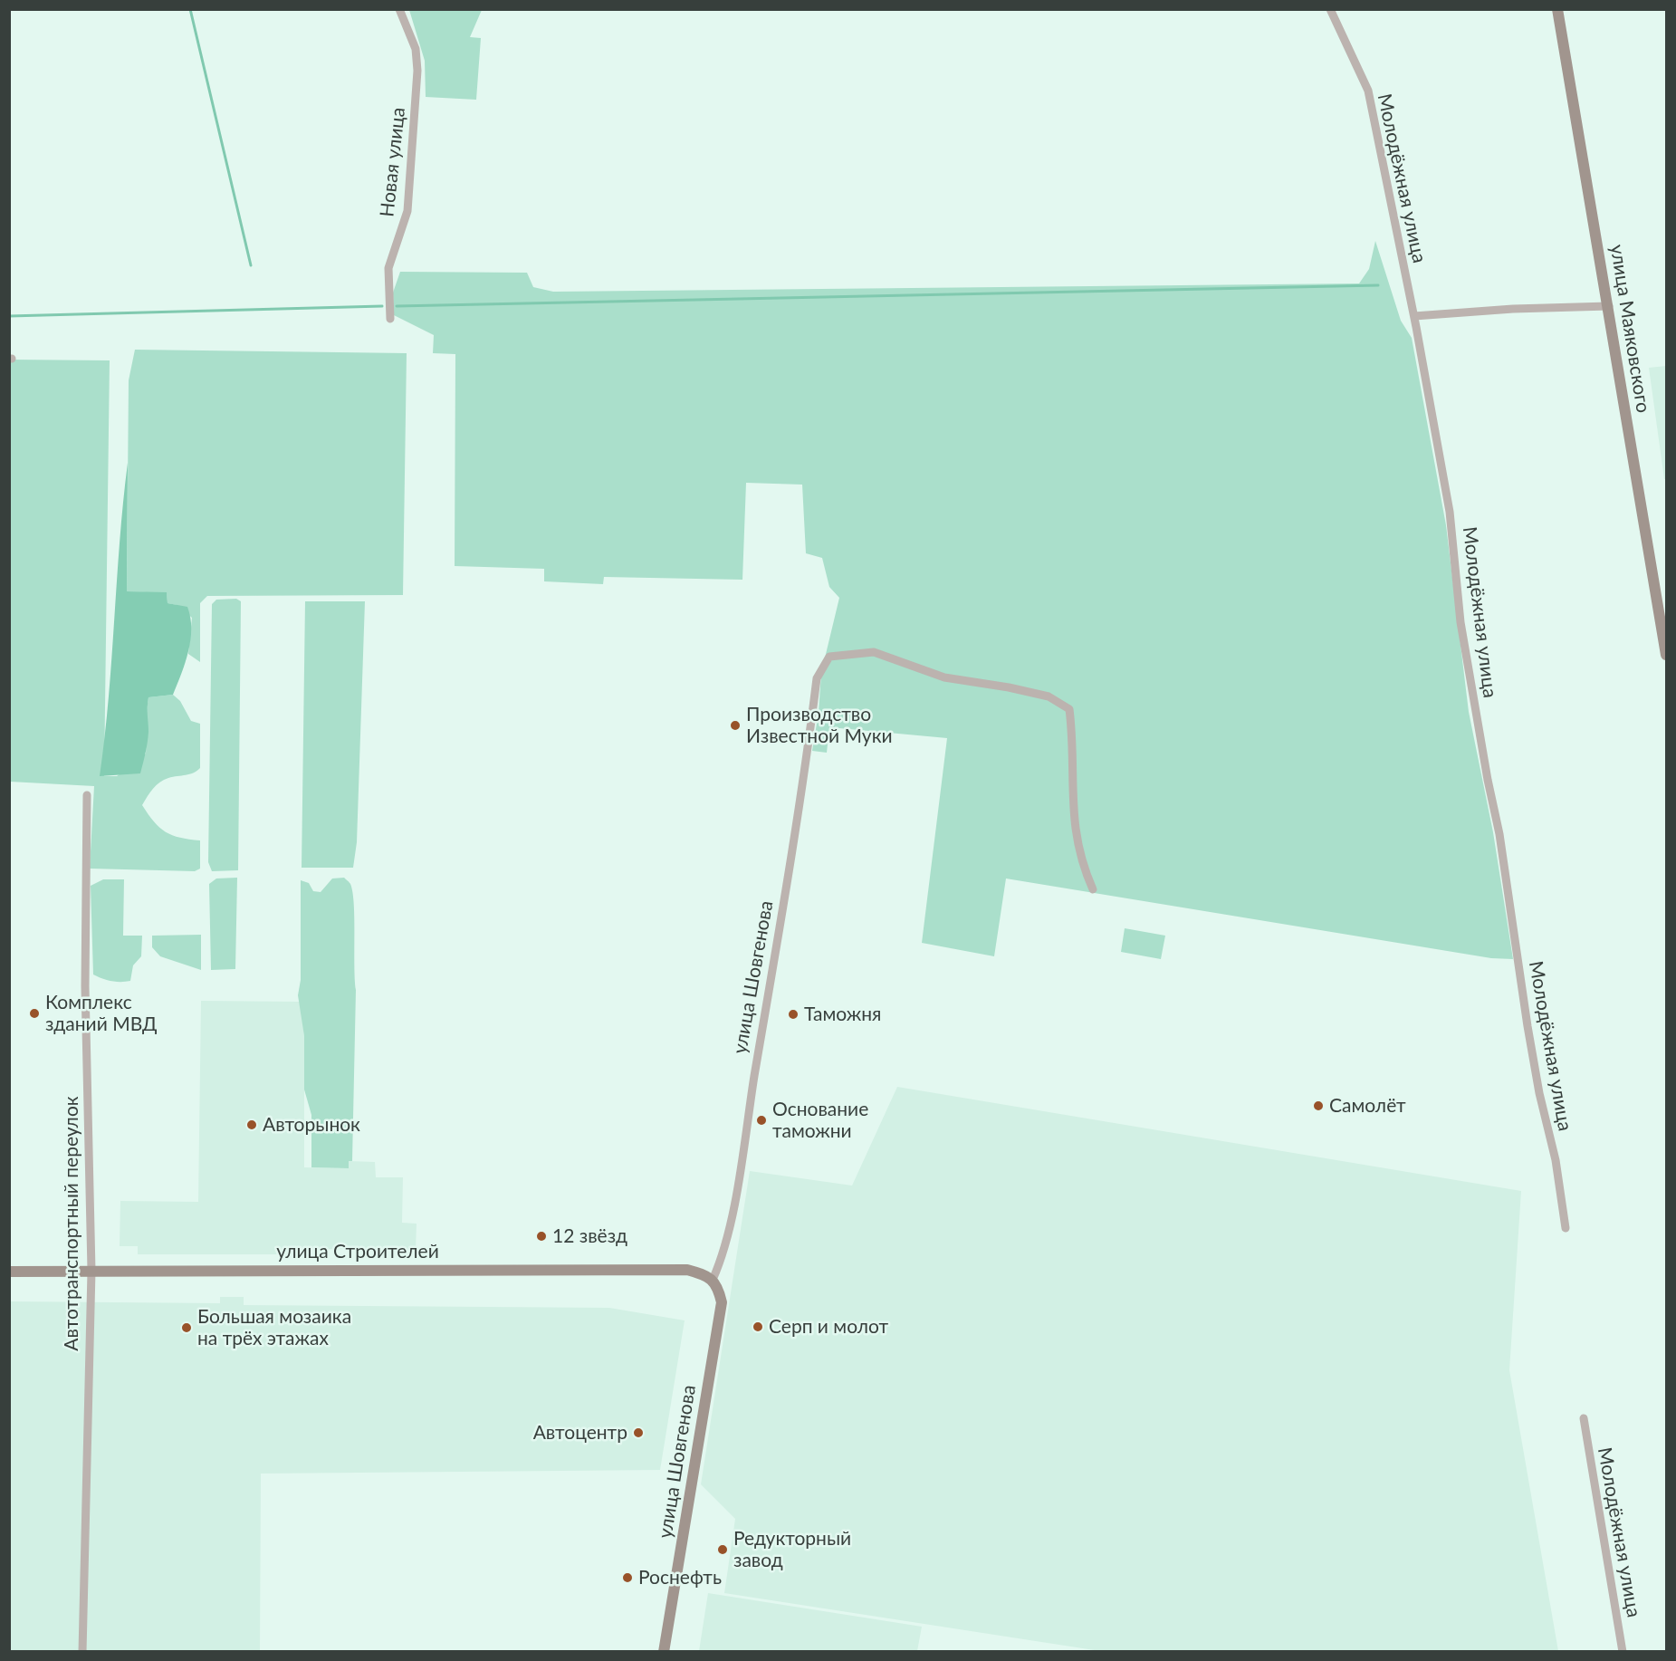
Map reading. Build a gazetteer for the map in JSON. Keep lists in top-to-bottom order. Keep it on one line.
{"streets":{"street":["Новая улица","Молодёжная улица","улица Маяковского","улица Шовгенова","Автотранспортный переулок","улица Строителей"]},"crossings":[["улица Шовгенова","улица Строителей"],["Автотранспортный переулок","улица Строителей"]],"places":["Производство Известной Муки","Комплекс зданий МВД","Таможня","Самолёт","Основание таможни","Авторынок","12 звёзд","Серп и молот","Большая мозаика на трёх этажах","Автоцентр","Редукторный завод","Роснефть"]}
